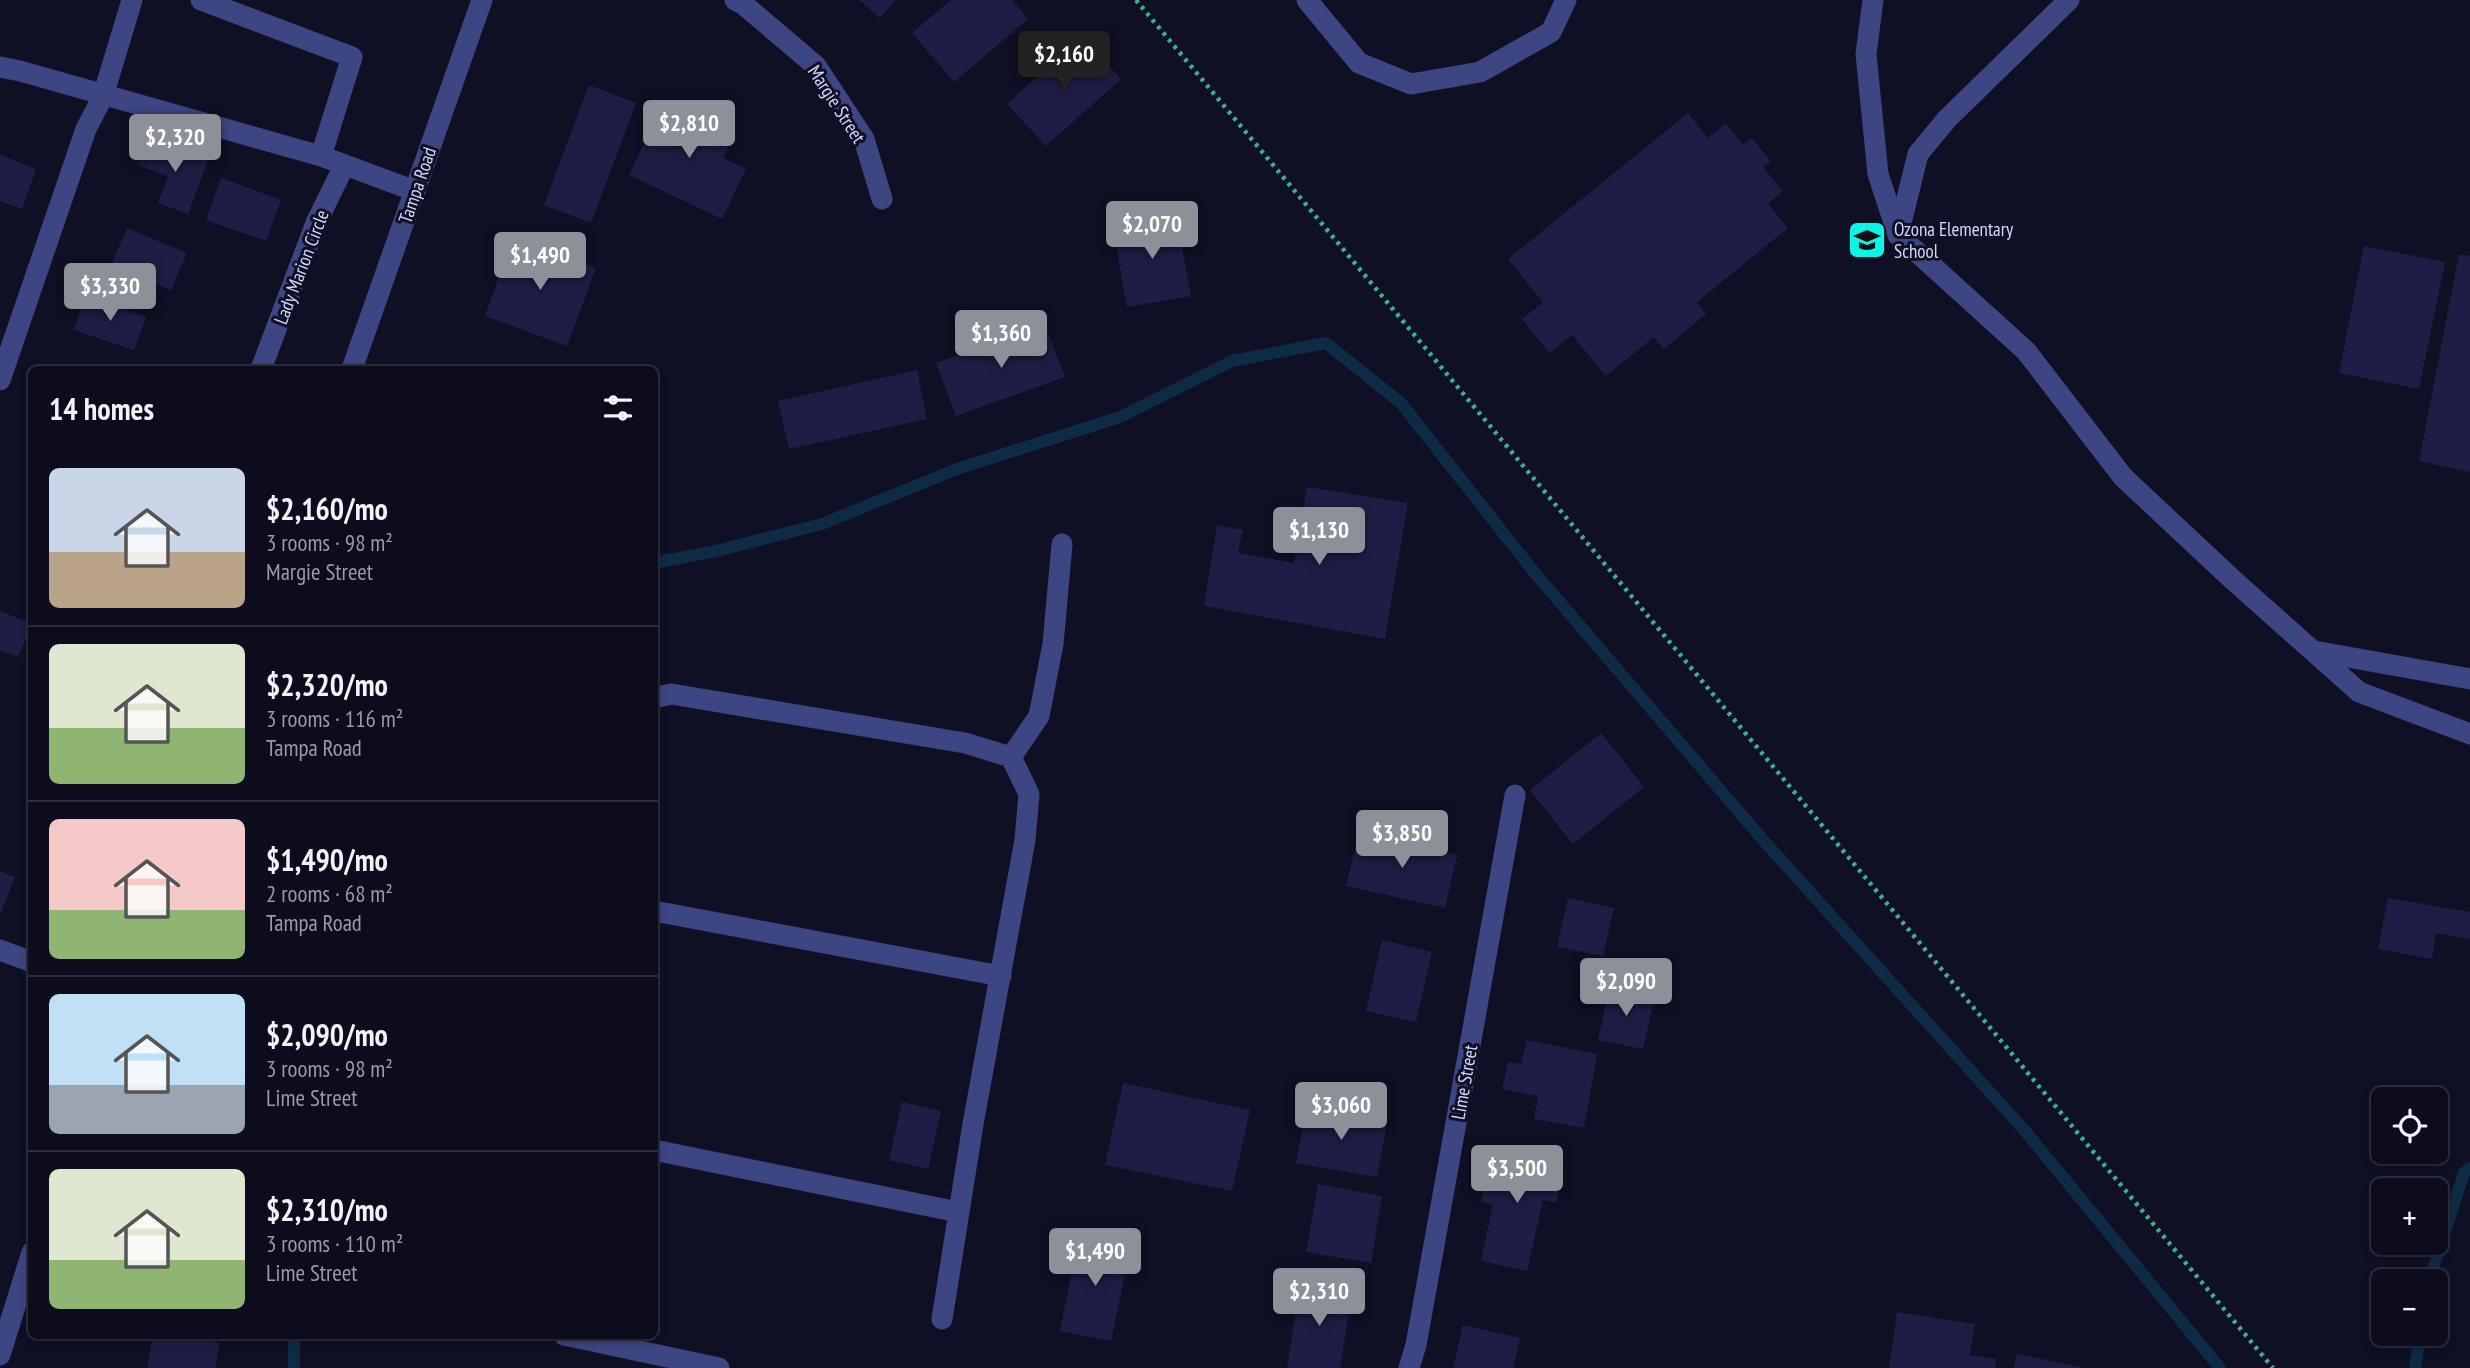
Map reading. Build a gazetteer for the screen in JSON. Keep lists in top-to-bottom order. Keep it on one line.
{"streets":{"street":["Margie Street","Tampa Road","Lady Marion Circle","Lime Street"]},"places":{"school or university":["Ozona Elementary School"]},"page":{"price":["$2,160","$2,810","$2,320","$2,070","$1,490","$3,330","$1,360","$1,130","$3,850","$2,090","$3,060","$3,500","$1,490","$2,310"],"heading":"14 homes","list":[{"name":"$2,160/mo","note":"3 rooms · 98 m² · Margie Street"},{"name":"$2,320/mo","note":"3 rooms · 116 m² · Tampa Road"},{"name":"$1,490/mo","note":"2 rooms · 68 m² · Tampa Road"},{"name":"$2,090/mo","note":"3 rooms · 98 m² · Lime Street"},{"name":"$2,310/mo","note":"3 rooms · 110 m² · Lime Street"}],"map_buttons":["+","−"]}}
